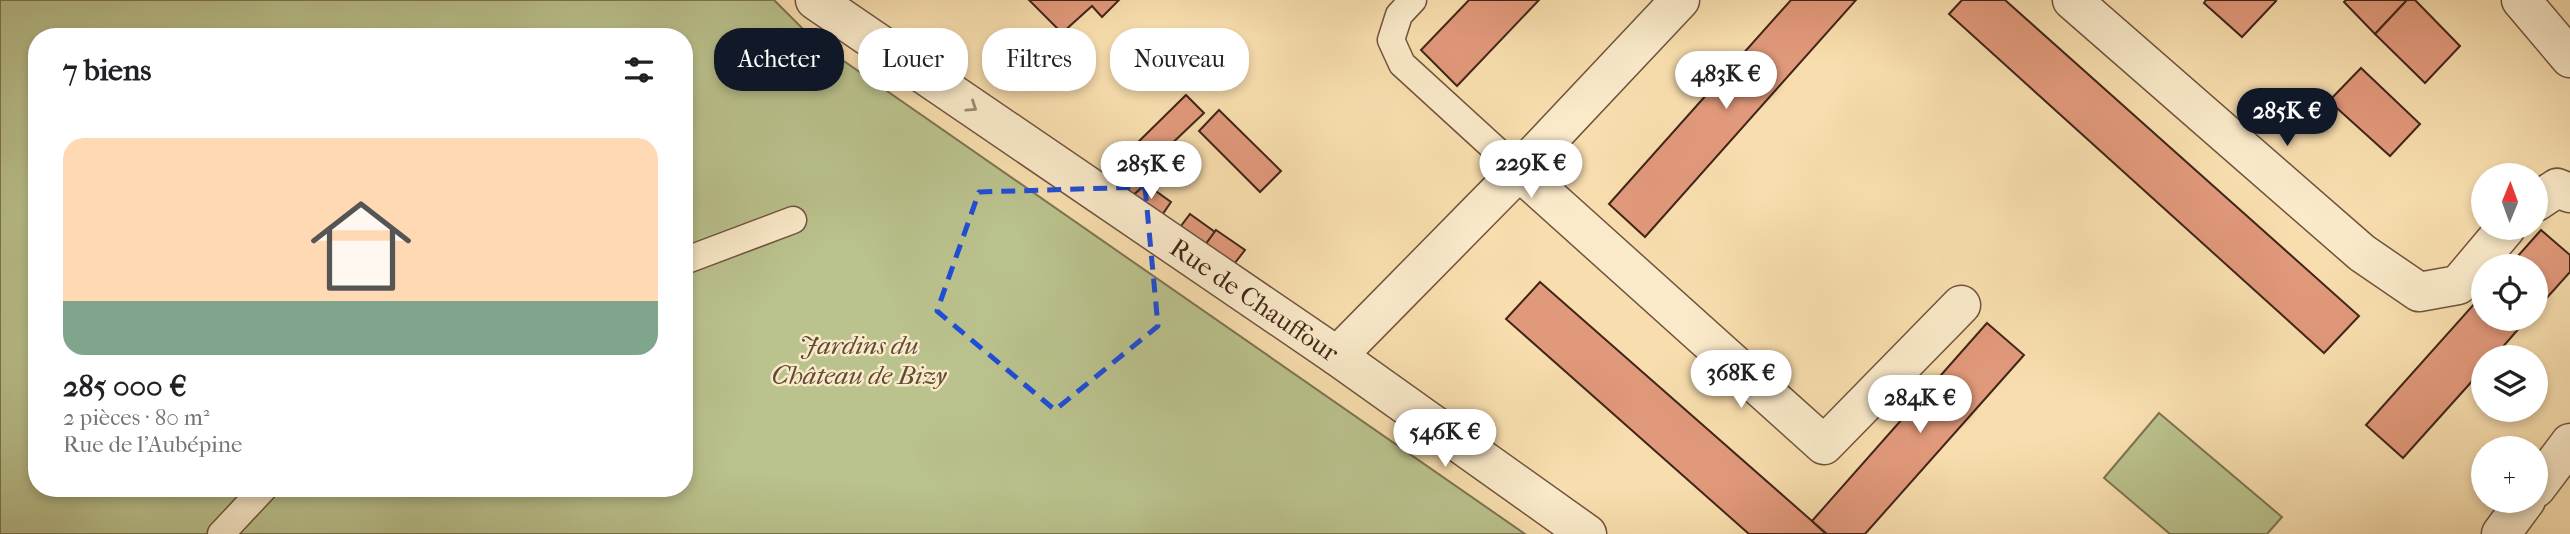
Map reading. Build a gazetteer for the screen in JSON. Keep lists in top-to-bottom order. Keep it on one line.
{"streets":{"street":["Rue de Chauffour"]},"one_way":["Rue de Chauffour"],"parks":["Jardins du Château de Bizy"],"north":"top","page":{"chip":["Acheter","Louer","Filtres","Nouveau"],"heading":"7 biens","price":["483K €","285K €","229K €","285K €","368K €","284K €","546K €"],"list":[{"name":"285 000 €","note":"2 pièces · 80 m² · Rue de l'Aubépine"}],"map_buttons":"+"}}
